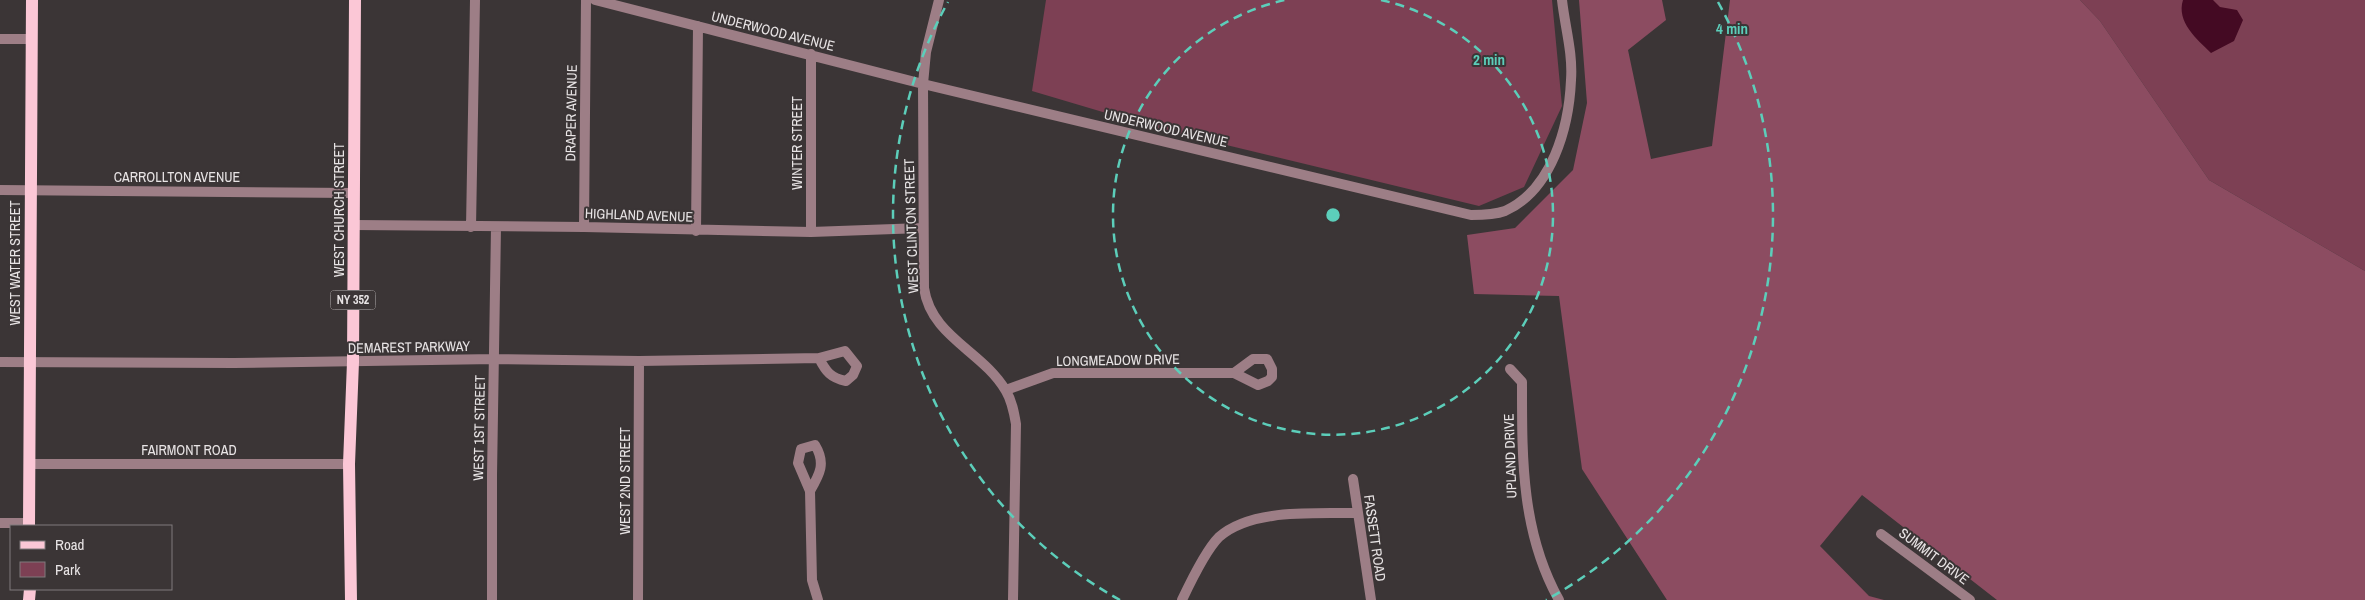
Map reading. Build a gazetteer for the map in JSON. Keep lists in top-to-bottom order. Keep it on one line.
{"streets":{"main road":["WEST CHURCH STREET","WEST WATER STREET","NY 352"],"street":["UNDERWOOD AVENUE","DRAPER AVENUE","WINTER STREET","CARROLLTON AVENUE","HIGHLAND AVENUE","WEST CLINTON STREET","DEMAREST PARKWAY","LONGMEADOW DRIVE","WEST 1ST STREET","FAIRMONT ROAD","UPLAND DRIVE","WEST 2ND STREET","FASSETT ROAD","SUMMIT DRIVE"]},"crossings":[["UNDERWOOD AVENUE","WINTER STREET"],["UNDERWOOD AVENUE","WEST CLINTON STREET"],["DRAPER AVENUE","HIGHLAND AVENUE"],["WINTER STREET","HIGHLAND AVENUE"],["CARROLLTON AVENUE","WEST CHURCH STREET"],["CARROLLTON AVENUE","WEST WATER STREET"],["WEST CHURCH STREET","HIGHLAND AVENUE"],["WEST CHURCH STREET","DEMAREST PARKWAY"],["WEST CHURCH STREET","FAIRMONT ROAD"],["HIGHLAND AVENUE","WEST CLINTON STREET"],["HIGHLAND AVENUE","WEST 1ST STREET"],["WEST CLINTON STREET","LONGMEADOW DRIVE"],["WEST WATER STREET","DEMAREST PARKWAY"],["WEST WATER STREET","FAIRMONT ROAD"],["DEMAREST PARKWAY","WEST 1ST STREET"],["DEMAREST PARKWAY","WEST 2ND STREET"]],"legend":["Road","Park"],"rings":["4 min","2 min"]}
